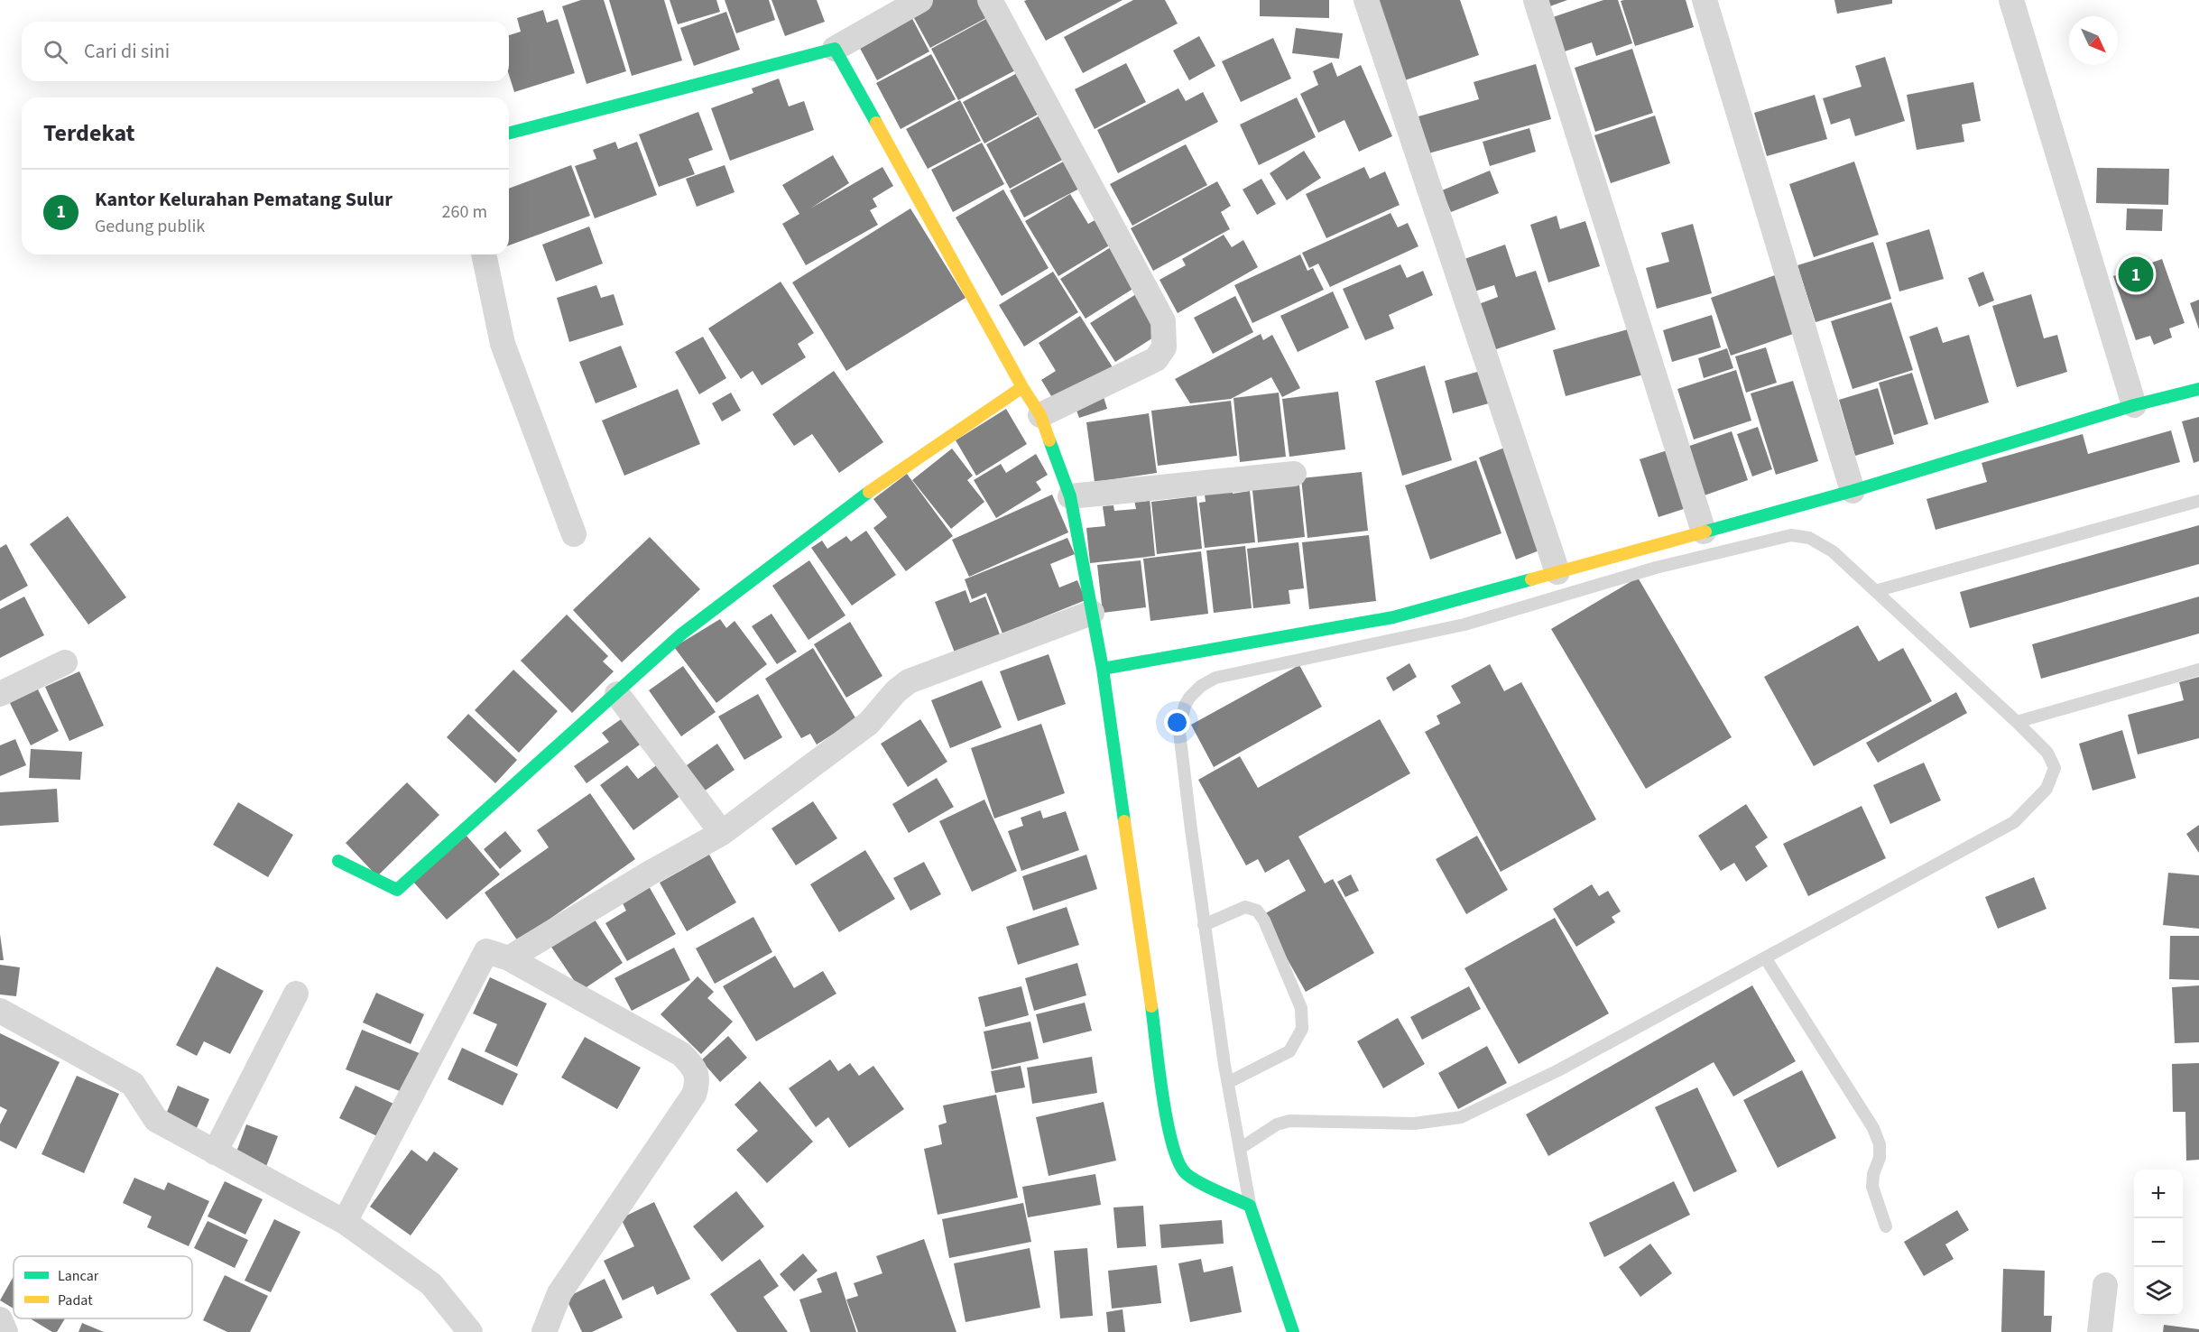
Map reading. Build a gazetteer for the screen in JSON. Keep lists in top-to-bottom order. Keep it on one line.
{"legend":["Lancar","Padat"],"north":"bottom right","page":{"search":"Cari di sini","heading":"Terdekat","list":[{"mark":"1","name":"Kantor Kelurahan Pematang Sulur","note":"Gedung publik","value":"260 m"}],"pins":"1","map_buttons":["+","−"]}}
